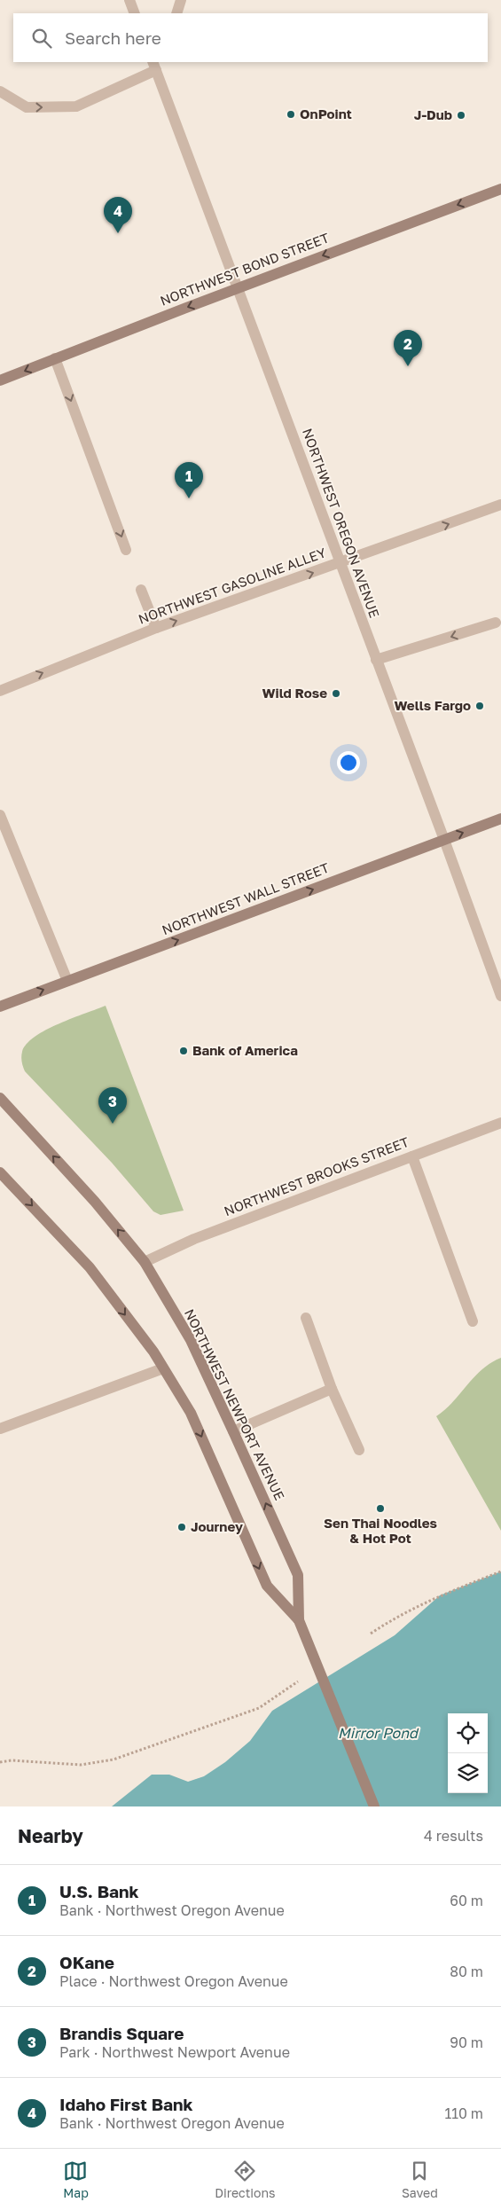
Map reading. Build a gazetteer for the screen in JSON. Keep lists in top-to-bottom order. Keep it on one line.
{"streets":{"main road":["NORTHWEST BOND STREET","NORTHWEST WALL STREET","NORTHWEST NEWPORT AVENUE"],"street":["NORTHWEST OREGON AVENUE","NORTHWEST GASOLINE ALLEY","NORTHWEST BROOKS STREET"]},"crossings":[["NORTHWEST BOND STREET","NORTHWEST OREGON AVENUE"],["NORTHWEST OREGON AVENUE","NORTHWEST GASOLINE ALLEY"],["NORTHWEST OREGON AVENUE","NORTHWEST WALL STREET"],["NORTHWEST BROOKS STREET","NORTHWEST NEWPORT AVENUE"]],"one_way":["NORTHWEST BOND STREET","NORTHWEST GASOLINE ALLEY","NORTHWEST WALL STREET"],"water":["Mirror Pond"],"places":["OnPoint","J-Dub","Wild Rose","Wells Fargo","Bank of America","Sen Thai Noodles & Hot Pot","Journey"],"page":{"search":"Search here","pins":["4","2","1","3"],"heading":["Nearby","4 results"],"list":[{"mark":"1","name":"U.S. Bank","note":"Bank · Northwest Oregon Avenue","value":"60 m"},{"mark":"2","name":"OKane","note":"Place · Northwest Oregon Avenue","value":"80 m"},{"mark":"3","name":"Brandis Square","note":"Park · Northwest Newport Avenue","value":"90 m"},{"mark":"4","name":"Idaho First Bank","note":"Bank · Northwest Oregon Avenue","value":"110 m"}],"nav":["Map","Directions","Saved"]}}
